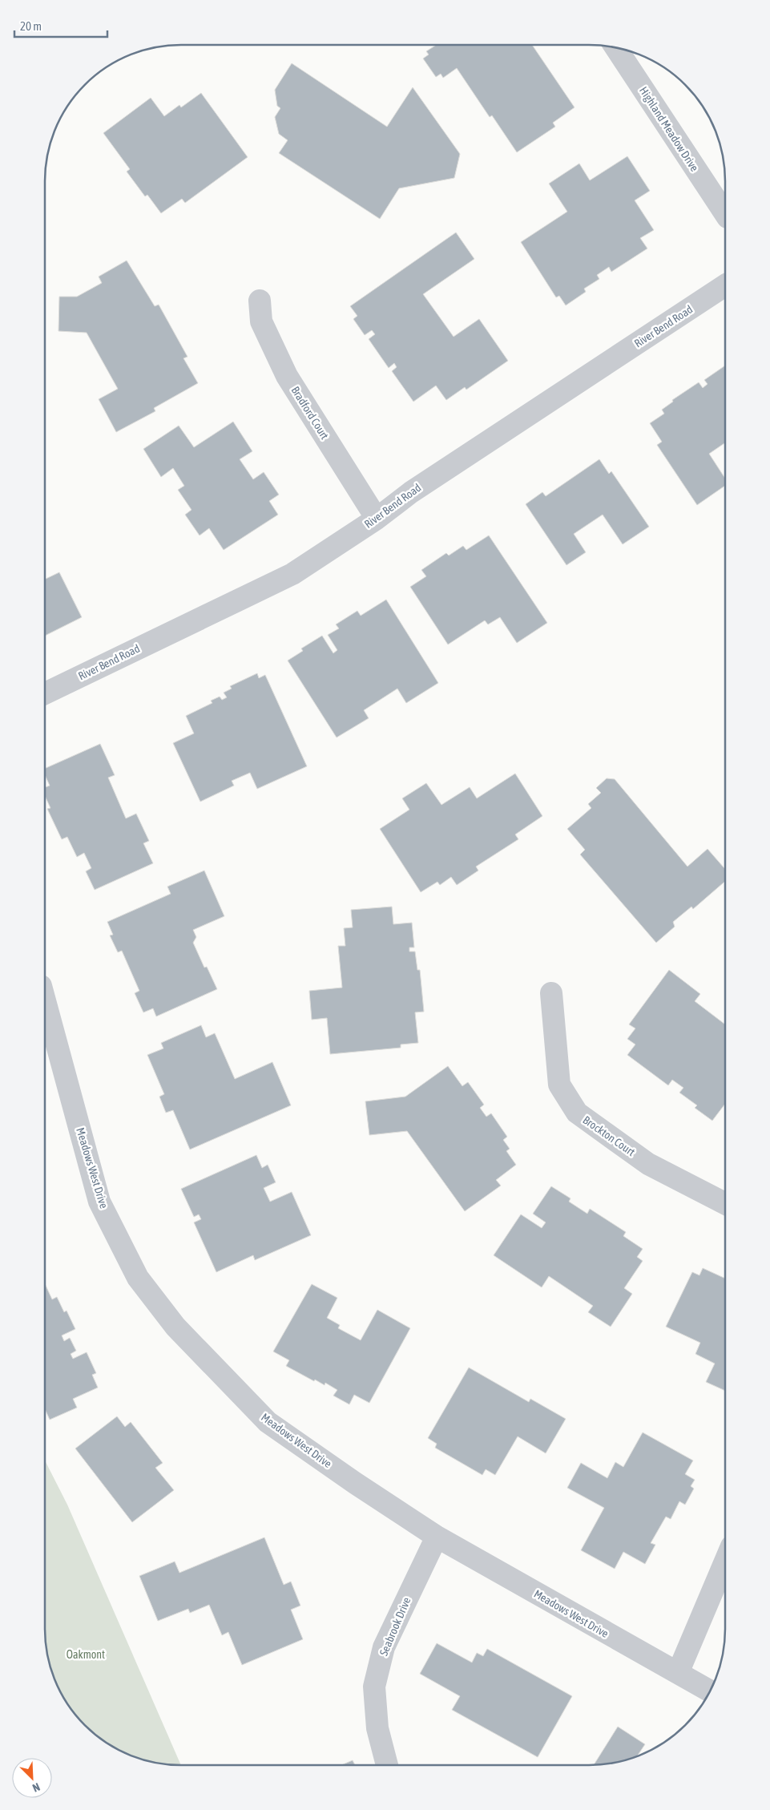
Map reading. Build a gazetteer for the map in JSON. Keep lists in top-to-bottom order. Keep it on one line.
{"streets":{"street":["Highland Meadow Drive","River Bend Road","Bradford Court","Brockton Court","Meadows West Drive","Seabrook Drive"]},"crossings":[["River Bend Road","Bradford Court"],["Meadows West Drive","Seabrook Drive"]],"parks":["Oakmont"],"scale_bar":"20 m","north":"bottom right"}
